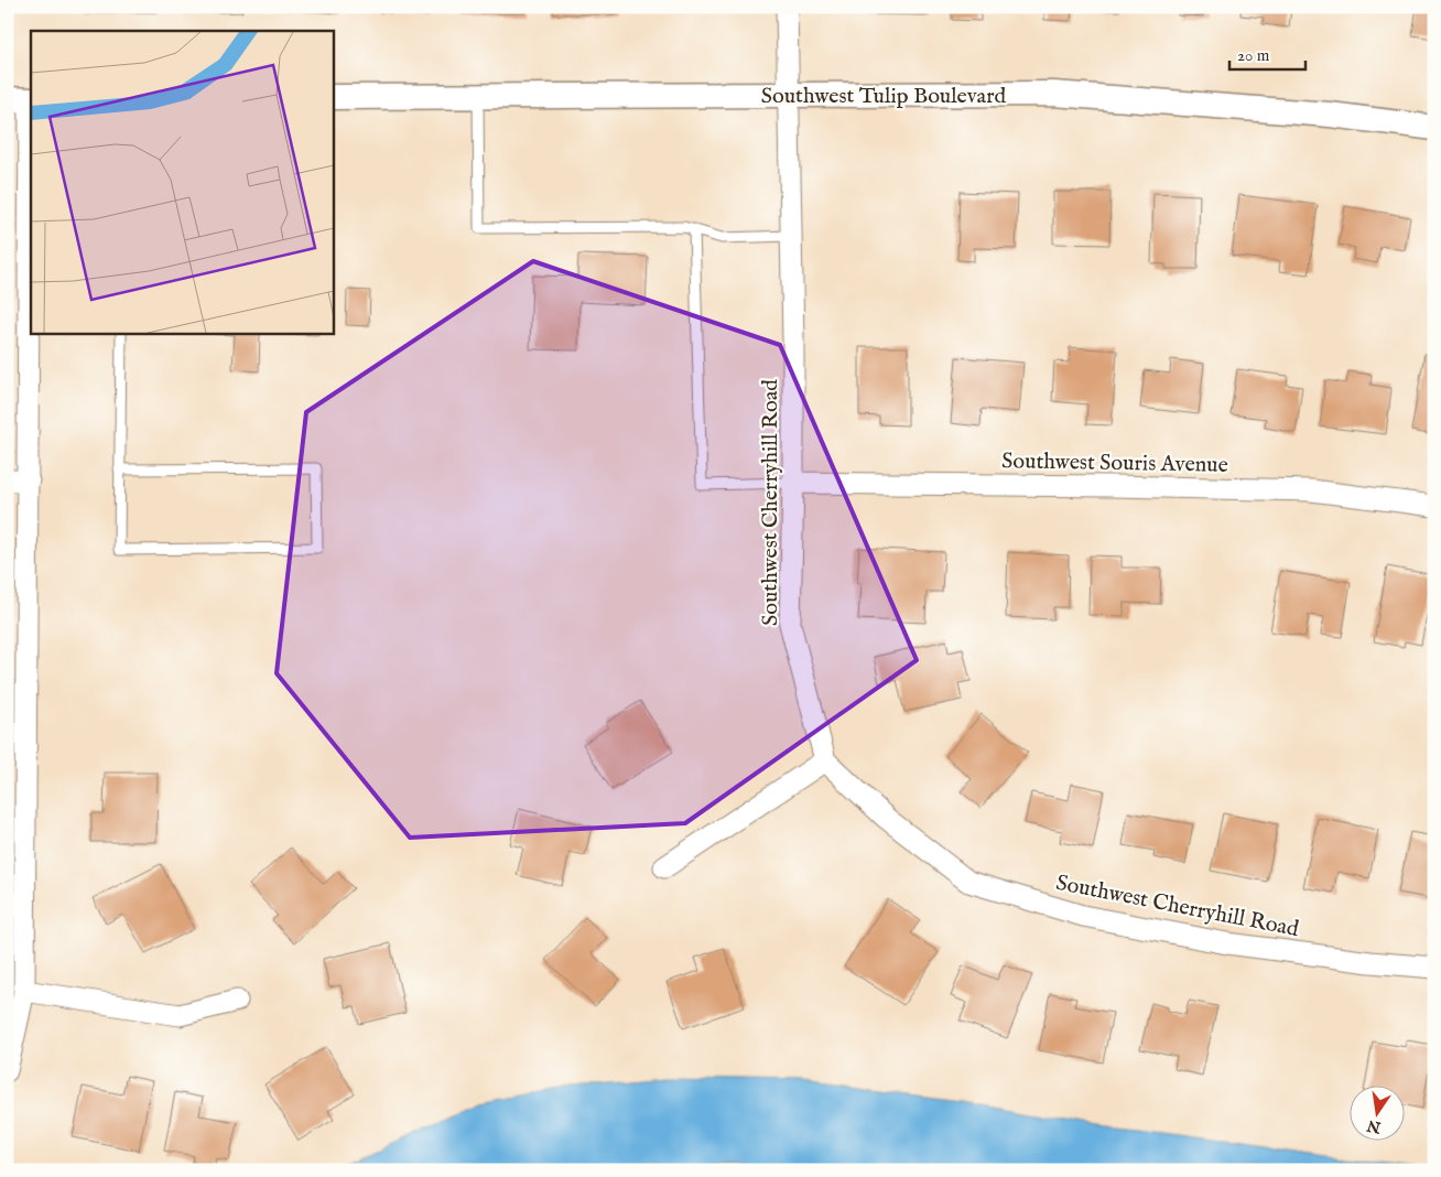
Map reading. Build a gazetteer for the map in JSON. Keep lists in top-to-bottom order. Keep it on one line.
{"streets":{"street":["Southwest Tulip Boulevard","Southwest Souris Avenue","Southwest Cherryhill Road"]},"crossings":[["Southwest Tulip Boulevard","Southwest Cherryhill Road"],["Southwest Souris Avenue","Southwest Cherryhill Road"]],"scale_bar":"20 m","north":"bottom"}
